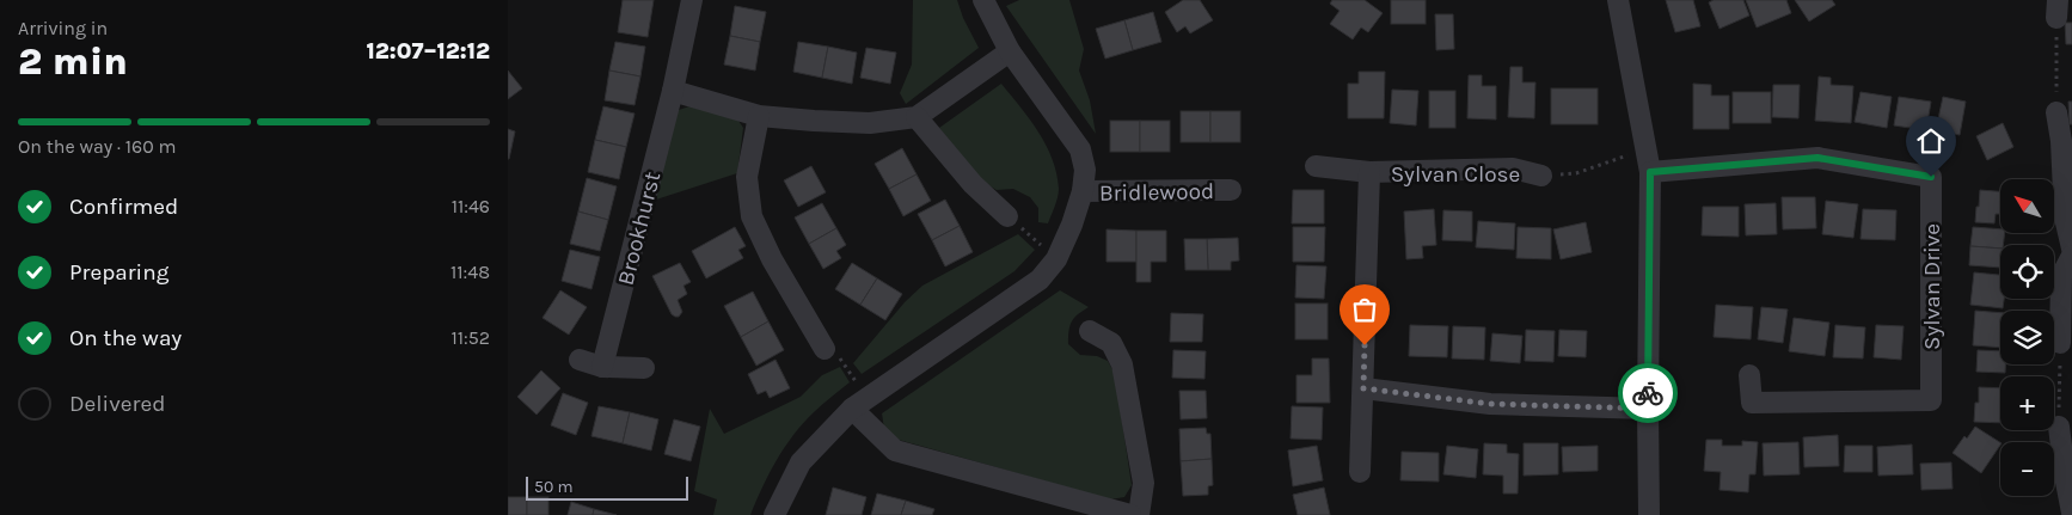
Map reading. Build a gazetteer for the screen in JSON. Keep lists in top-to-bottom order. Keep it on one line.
{"streets":{"street":["Sylvan Close","Bridlewood","Brookhurst","Sylvan Drive"]},"scale_bar":"50 m","north":"top left","page":{"heading":["2 min","Arriving in","12:07–12:12"],"bar":"On the way · 160 m","list":[["Confirmed","11:46"],["Preparing","11:48"],["On the way","11:52"],"Delivered"],"map_buttons":["+","−"],"scale":"50 m"}}
